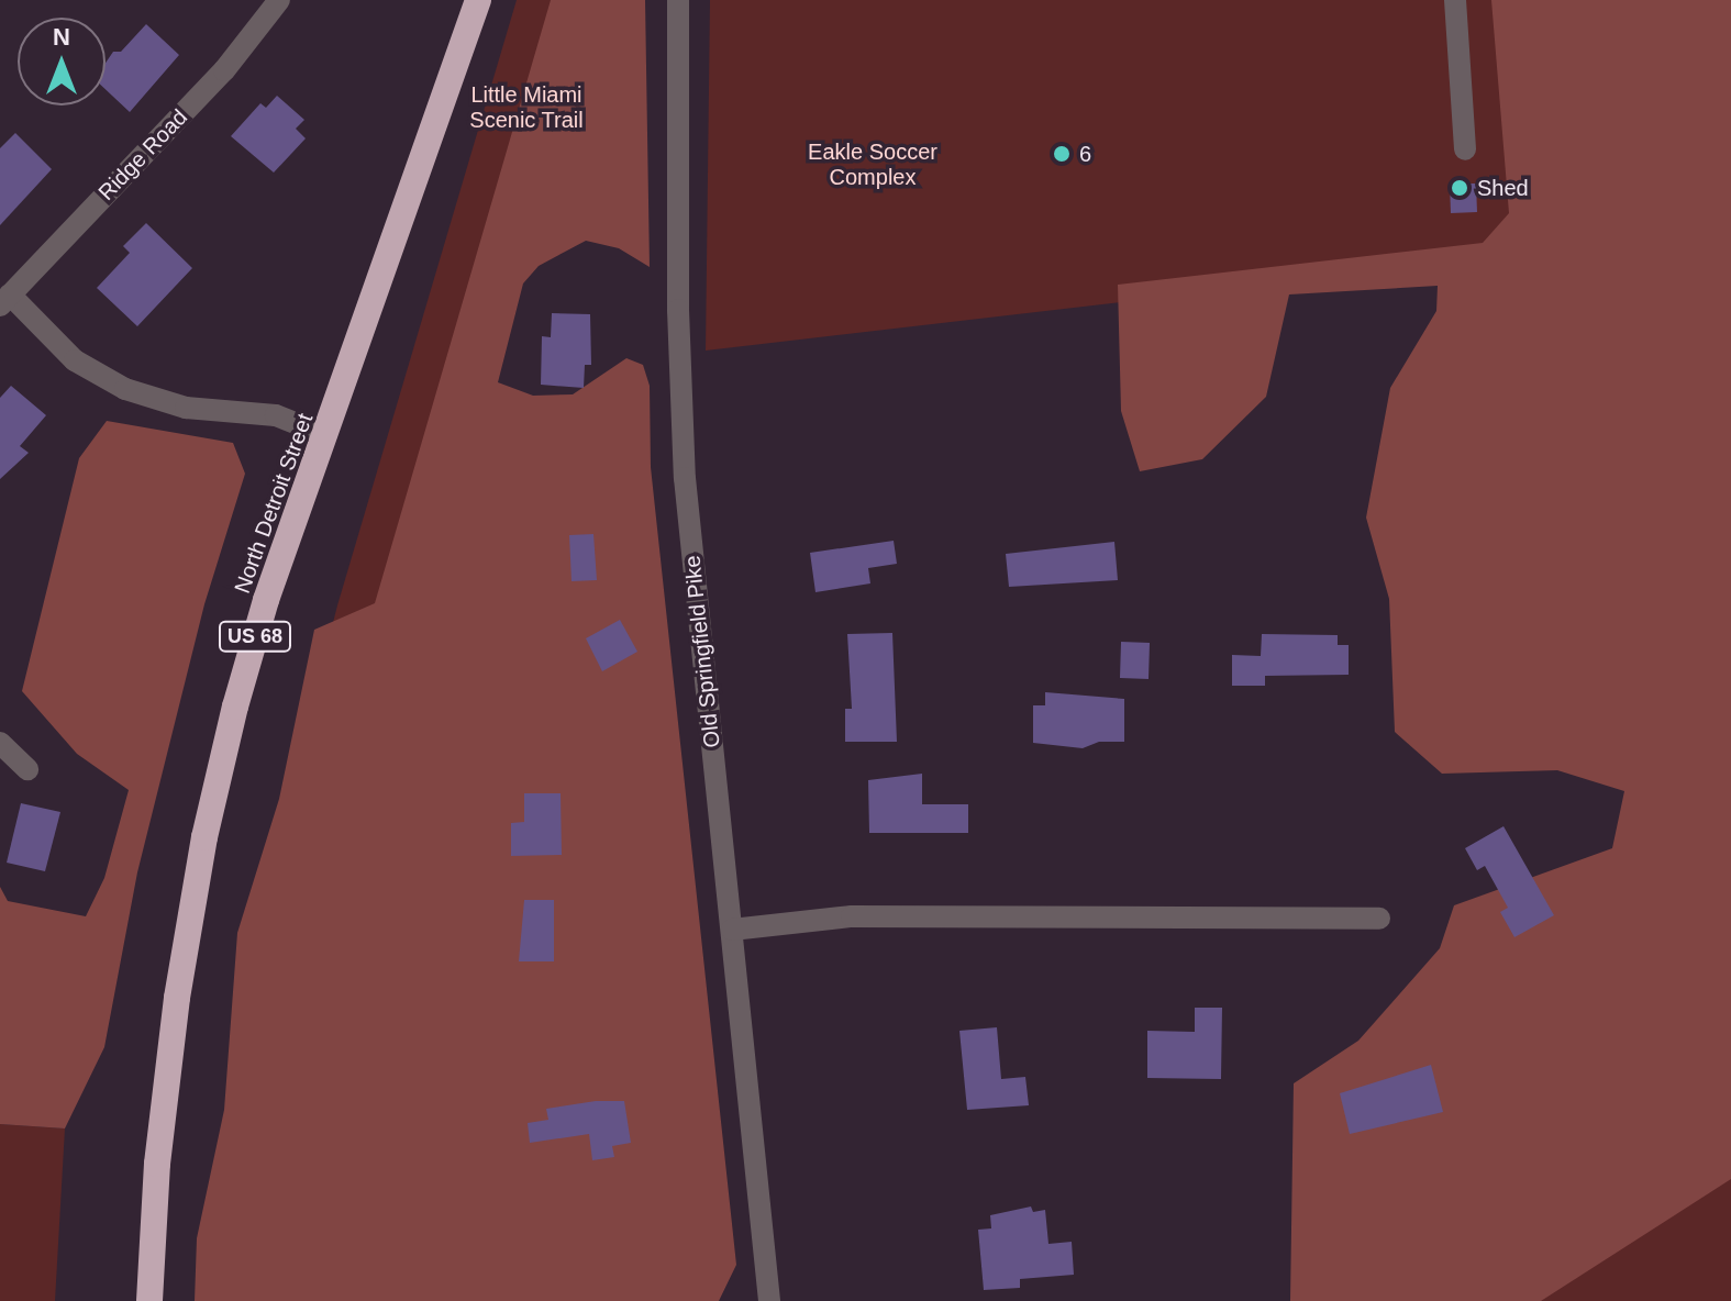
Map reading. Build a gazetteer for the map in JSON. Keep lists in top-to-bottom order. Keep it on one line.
{"streets":{"highway":["North Detroit Street","US 68"],"street":["Ridge Road","Old Springfield Pike"]},"parks":["Little Miami Scenic Trail","Eakle Soccer Complex"],"places":["6","Shed"],"north":"top"}
